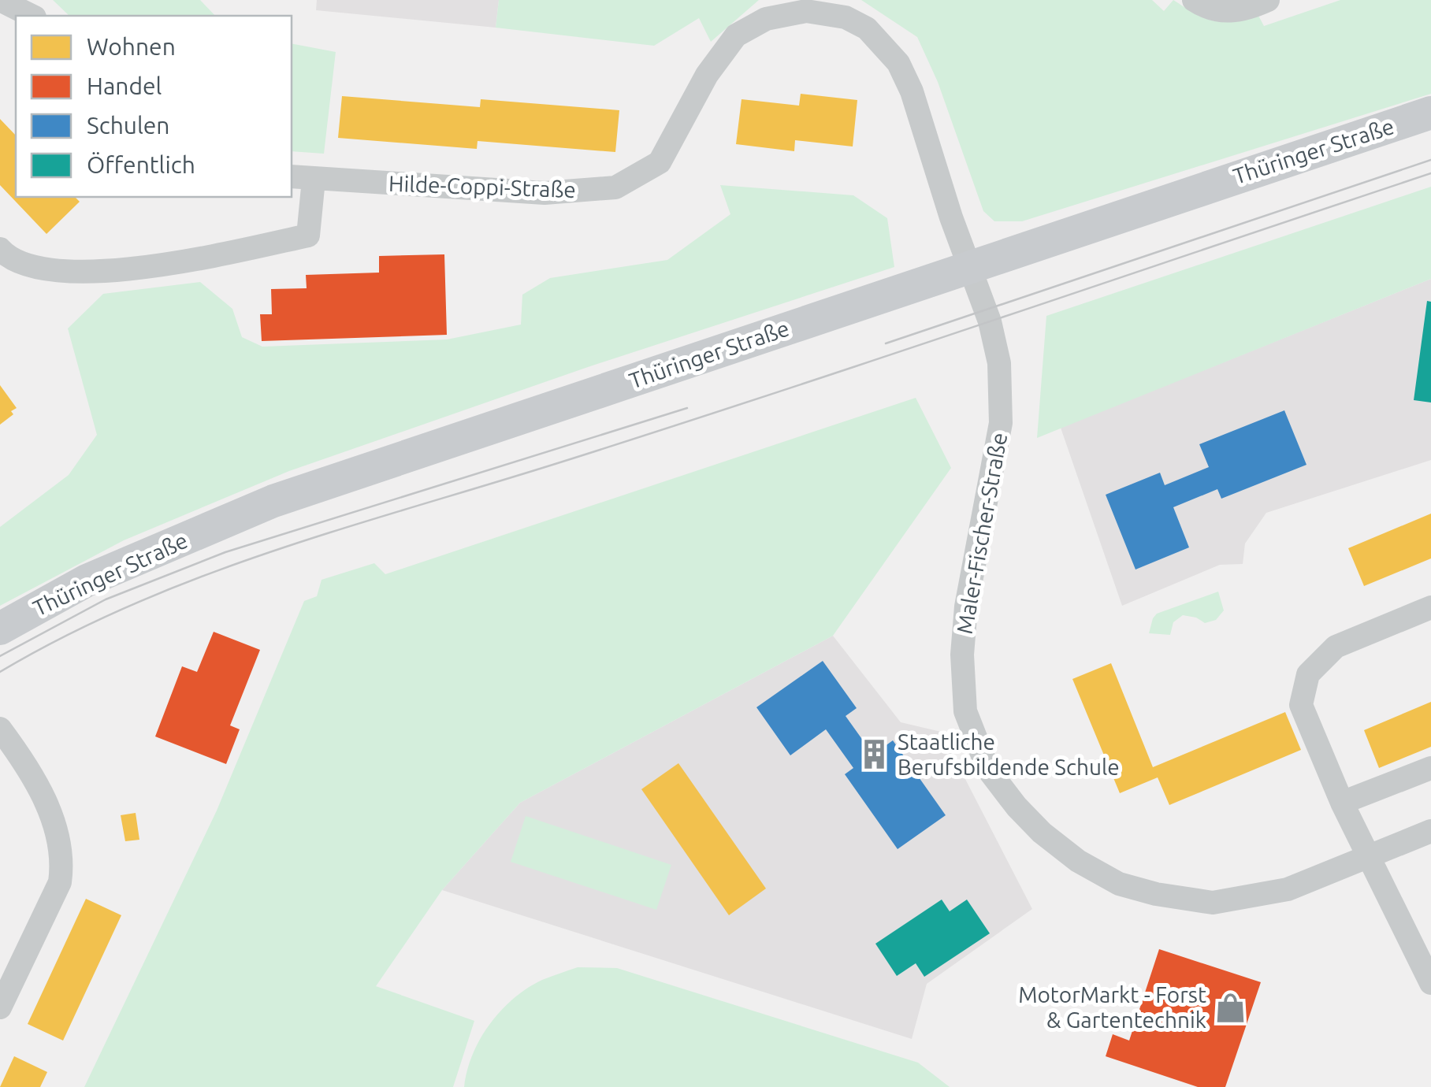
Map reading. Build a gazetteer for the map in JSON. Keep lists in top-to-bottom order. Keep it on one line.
{"streets":{"main road":["Thüringer Straße"],"street":["Hilde-Coppi-Straße","Maler-Fischer-Straße"]},"crossings":[["Thüringer Straße","Hilde-Coppi-Straße"],["Thüringer Straße","Maler-Fischer-Straße"],["Hilde-Coppi-Straße","Maler-Fischer-Straße"]],"places":{"building":["Staatliche Berufsbildende Schule"],"shop":["MotorMarkt - Forst & Gartentechnik"]},"legend":["Wohnen","Handel","Schulen","Öffentlich"]}
